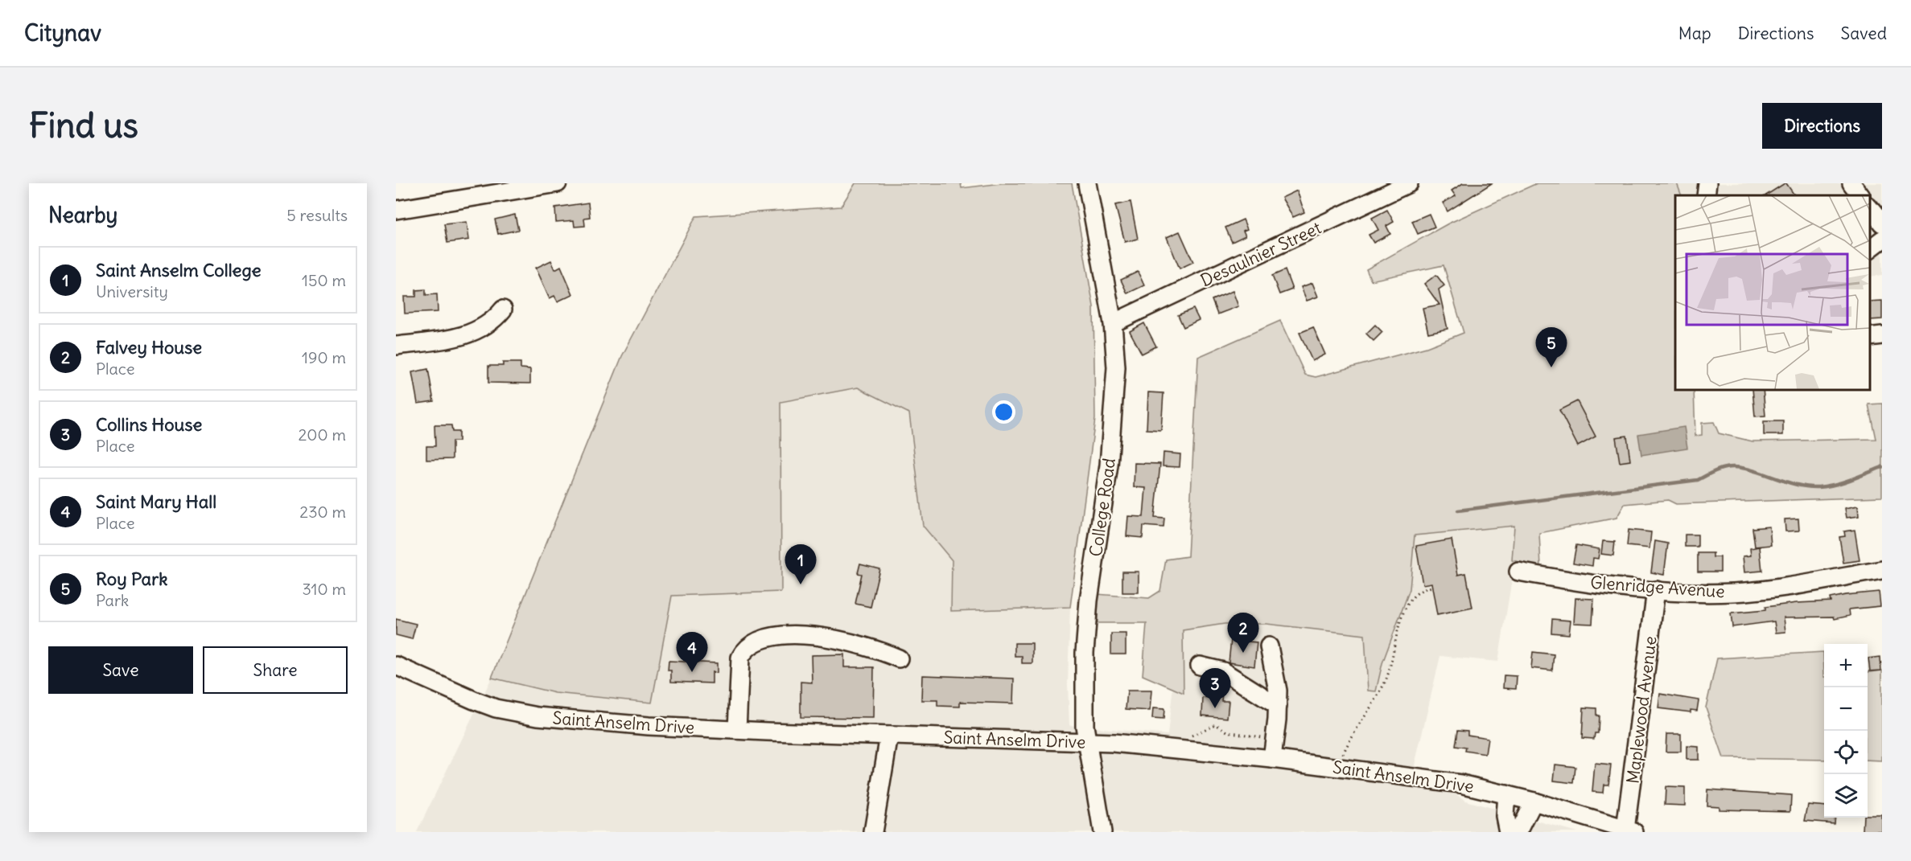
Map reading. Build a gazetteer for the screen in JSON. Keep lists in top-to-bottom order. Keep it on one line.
{"streets":{"street":["Desaulnier Street","College Road","Glenridge Avenue","Maplewood Avenue","Saint Anselm Drive"]},"crossings":[["Desaulnier Street","College Road"],["College Road","Saint Anselm Drive"],["Glenridge Avenue","Maplewood Avenue"],["Maplewood Avenue","Saint Anselm Drive"]],"page":{"header":"Citynav","nav":["Map","Directions","Saved"],"buttons":["Directions",["Save","Share"]],"title":"Find us","heading":["Nearby","5 results"],"list":[{"mark":"1","name":"Saint Anselm College","note":"University","value":"150 m"},{"mark":"2","name":"Falvey House","note":"Place","value":"190 m"},{"mark":"3","name":"Collins House","note":"Place","value":"200 m"},{"mark":"4","name":"Saint Mary Hall","note":"Place","value":"230 m"},{"mark":"5","name":"Roy Park","note":"Park","value":"310 m"}],"pins":["5","1","2","4","3"],"map_buttons":["+","−"]}}
